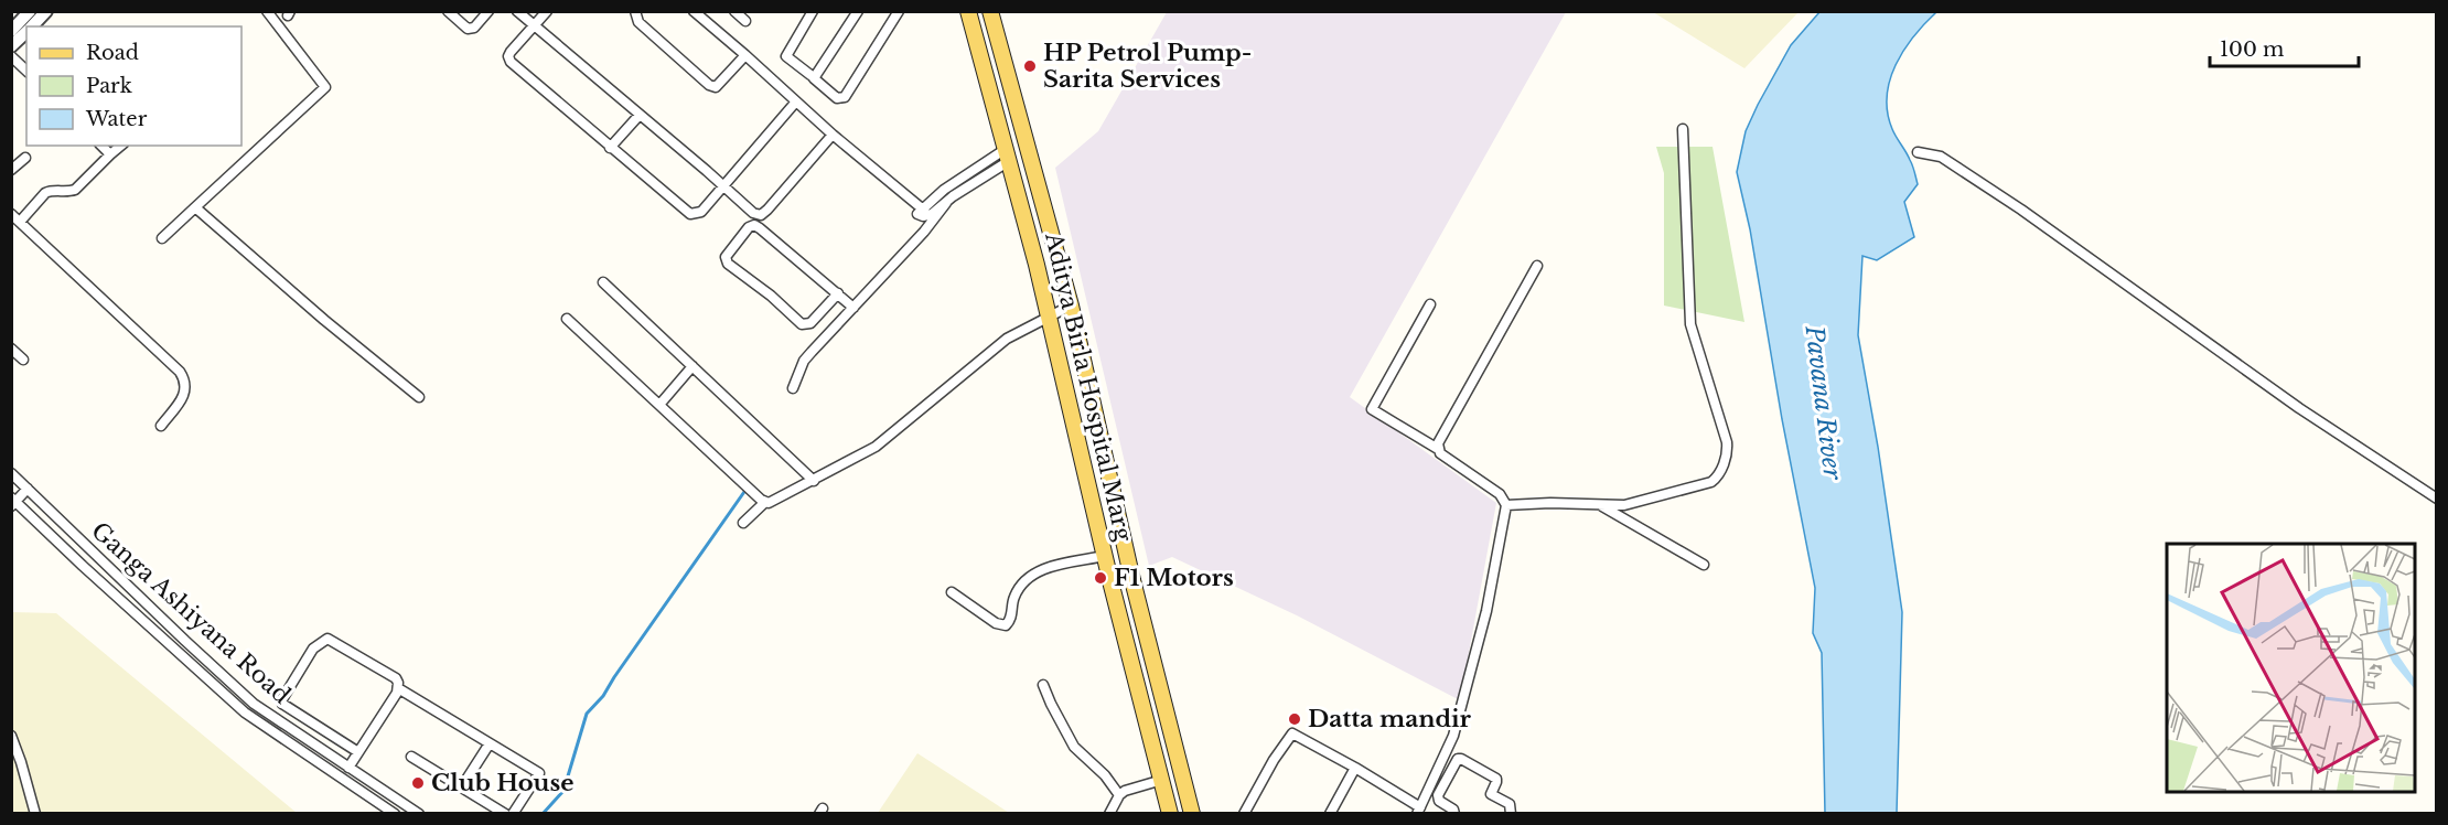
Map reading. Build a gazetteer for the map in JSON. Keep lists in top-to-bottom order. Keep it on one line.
{"streets":{"main road":["Aditya Birla Hospital Marg"],"street":["Ganga Ashiyana Road"]},"water":["Pavana River"],"places":["HP Petrol Pump- Sarita Services","F1 Motors","Datta mandir","Club House"],"legend":["Road","Park","Water"],"scale_bar":"100 m"}
